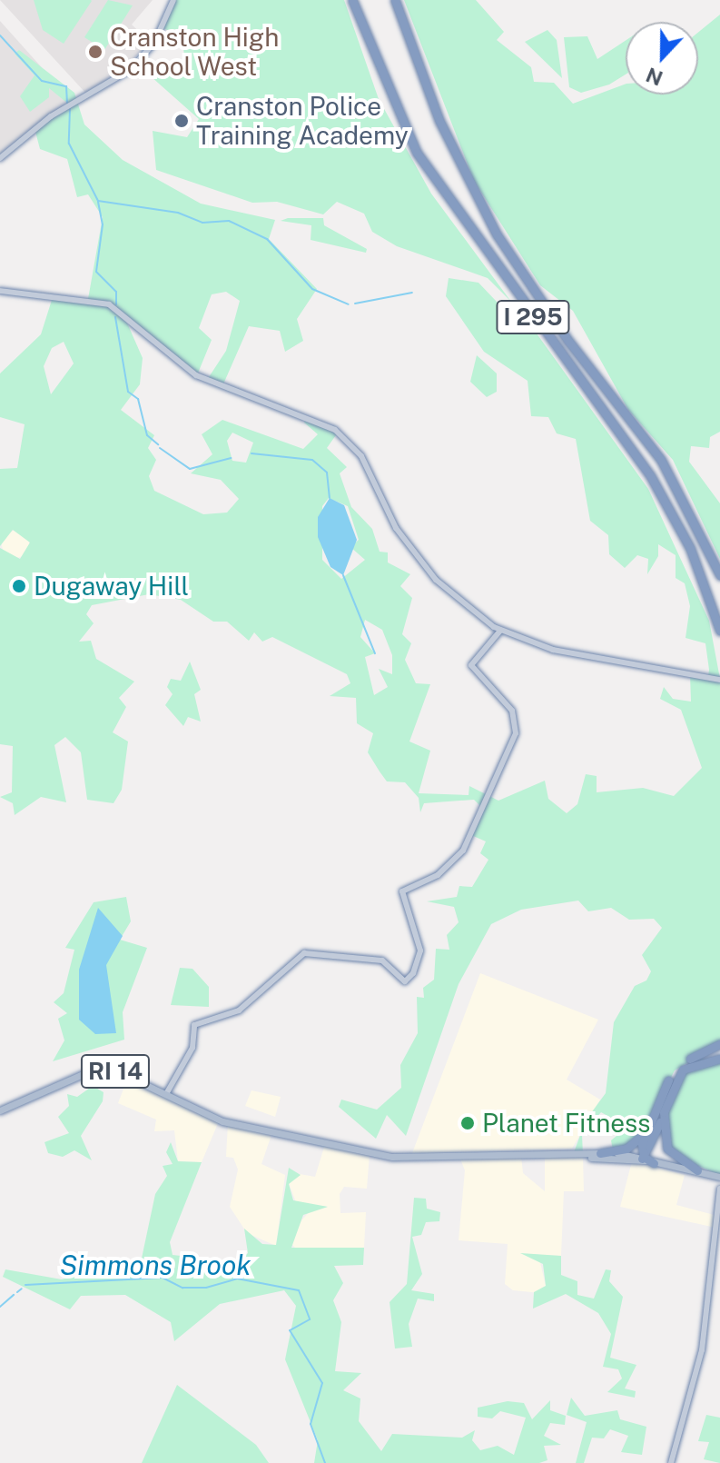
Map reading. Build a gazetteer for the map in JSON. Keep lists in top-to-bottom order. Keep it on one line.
{"streets":{"highway":["I 295"],"main road":["RI 14"]},"water":["Simmons Brook"],"places":["Cranston High School West","Cranston Police Training Academy","Dugaway Hill","Planet Fitness"],"north":"bottom"}
